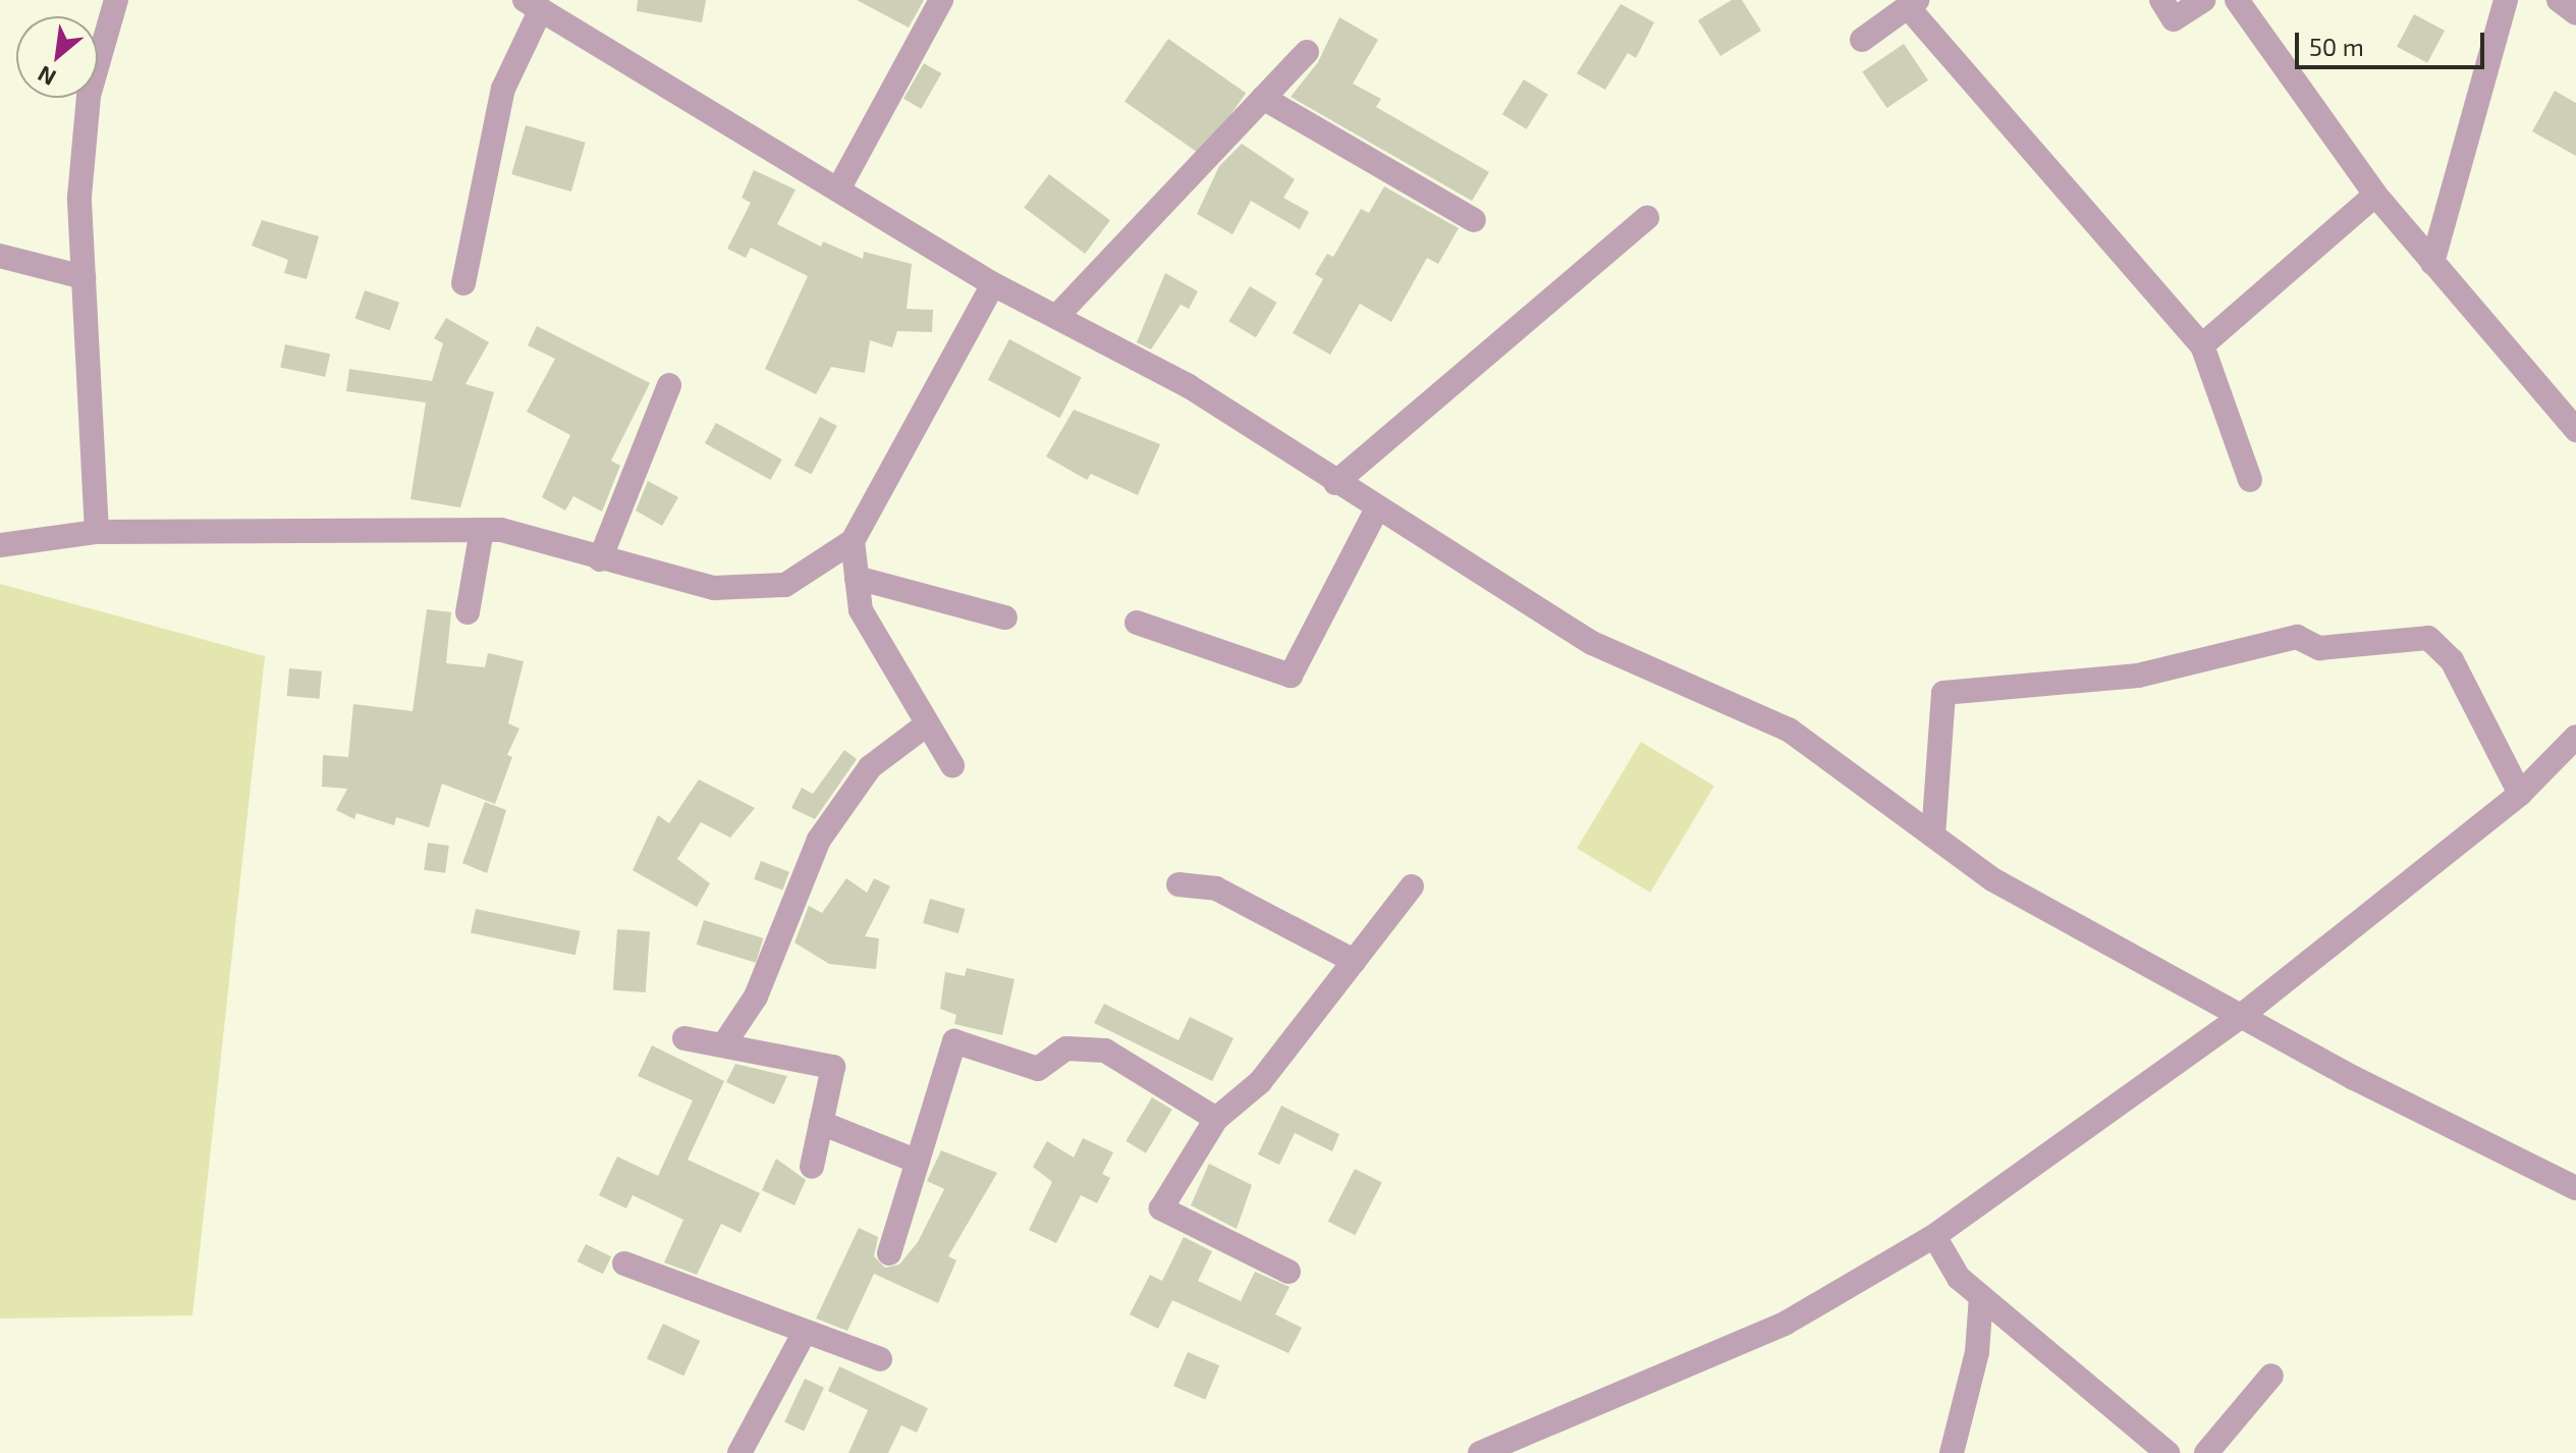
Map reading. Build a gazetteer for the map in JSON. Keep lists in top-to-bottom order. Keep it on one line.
{"scale_bar":"50 m","north":"bottom left"}
